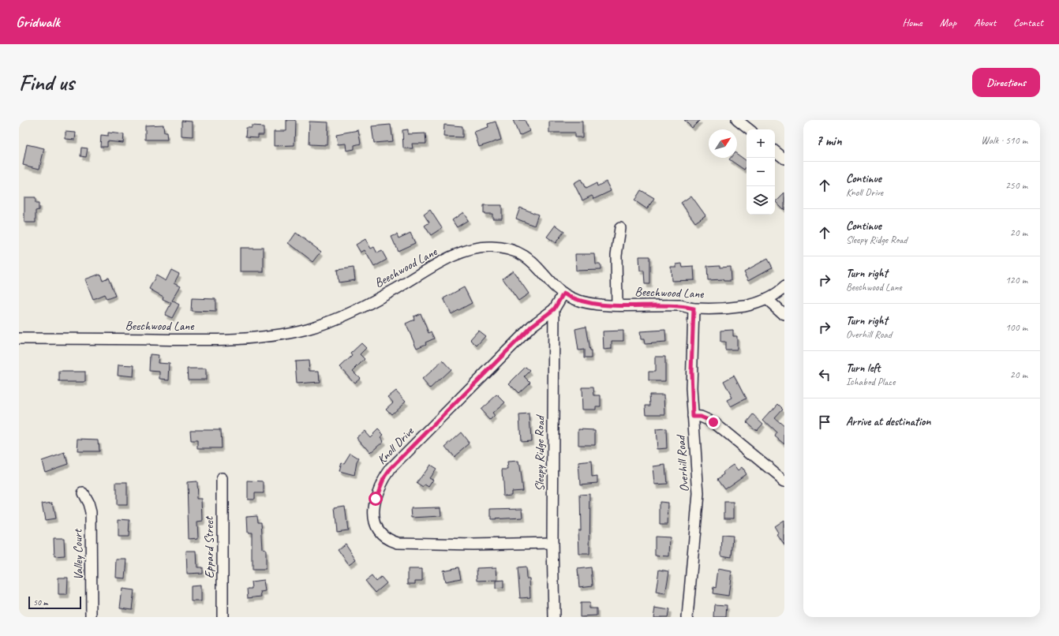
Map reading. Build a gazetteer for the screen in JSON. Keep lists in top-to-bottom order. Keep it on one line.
{"streets":{"street":["Beechwood Lane","Knoll Drive","Sleepy Ridge Road","Overhill Road","Eppard Street","Valley Court"]},"crossings":[["Beechwood Lane","Overhill Road"],["Knoll Drive","Sleepy Ridge Road"]],"scale_bar":"50 m","north":"top right","page":{"header":"Gridwalk","nav":["Home","Map","About","Contact"],"buttons":"Directions","title":"Find us","heading":["7 min","Walk · 510 m"],"map_buttons":["+","−"],"list":[["Continue","Knoll Drive","250 m"],["Continue","Sleepy Ridge Road","20 m"],["Turn right","Beechwood Lane","120 m"],["Turn right","Overhill Road","100 m"],["Turn left","Ichabod Place","20 m"],"Arrive at destination"],"scale":"50 m"}}
